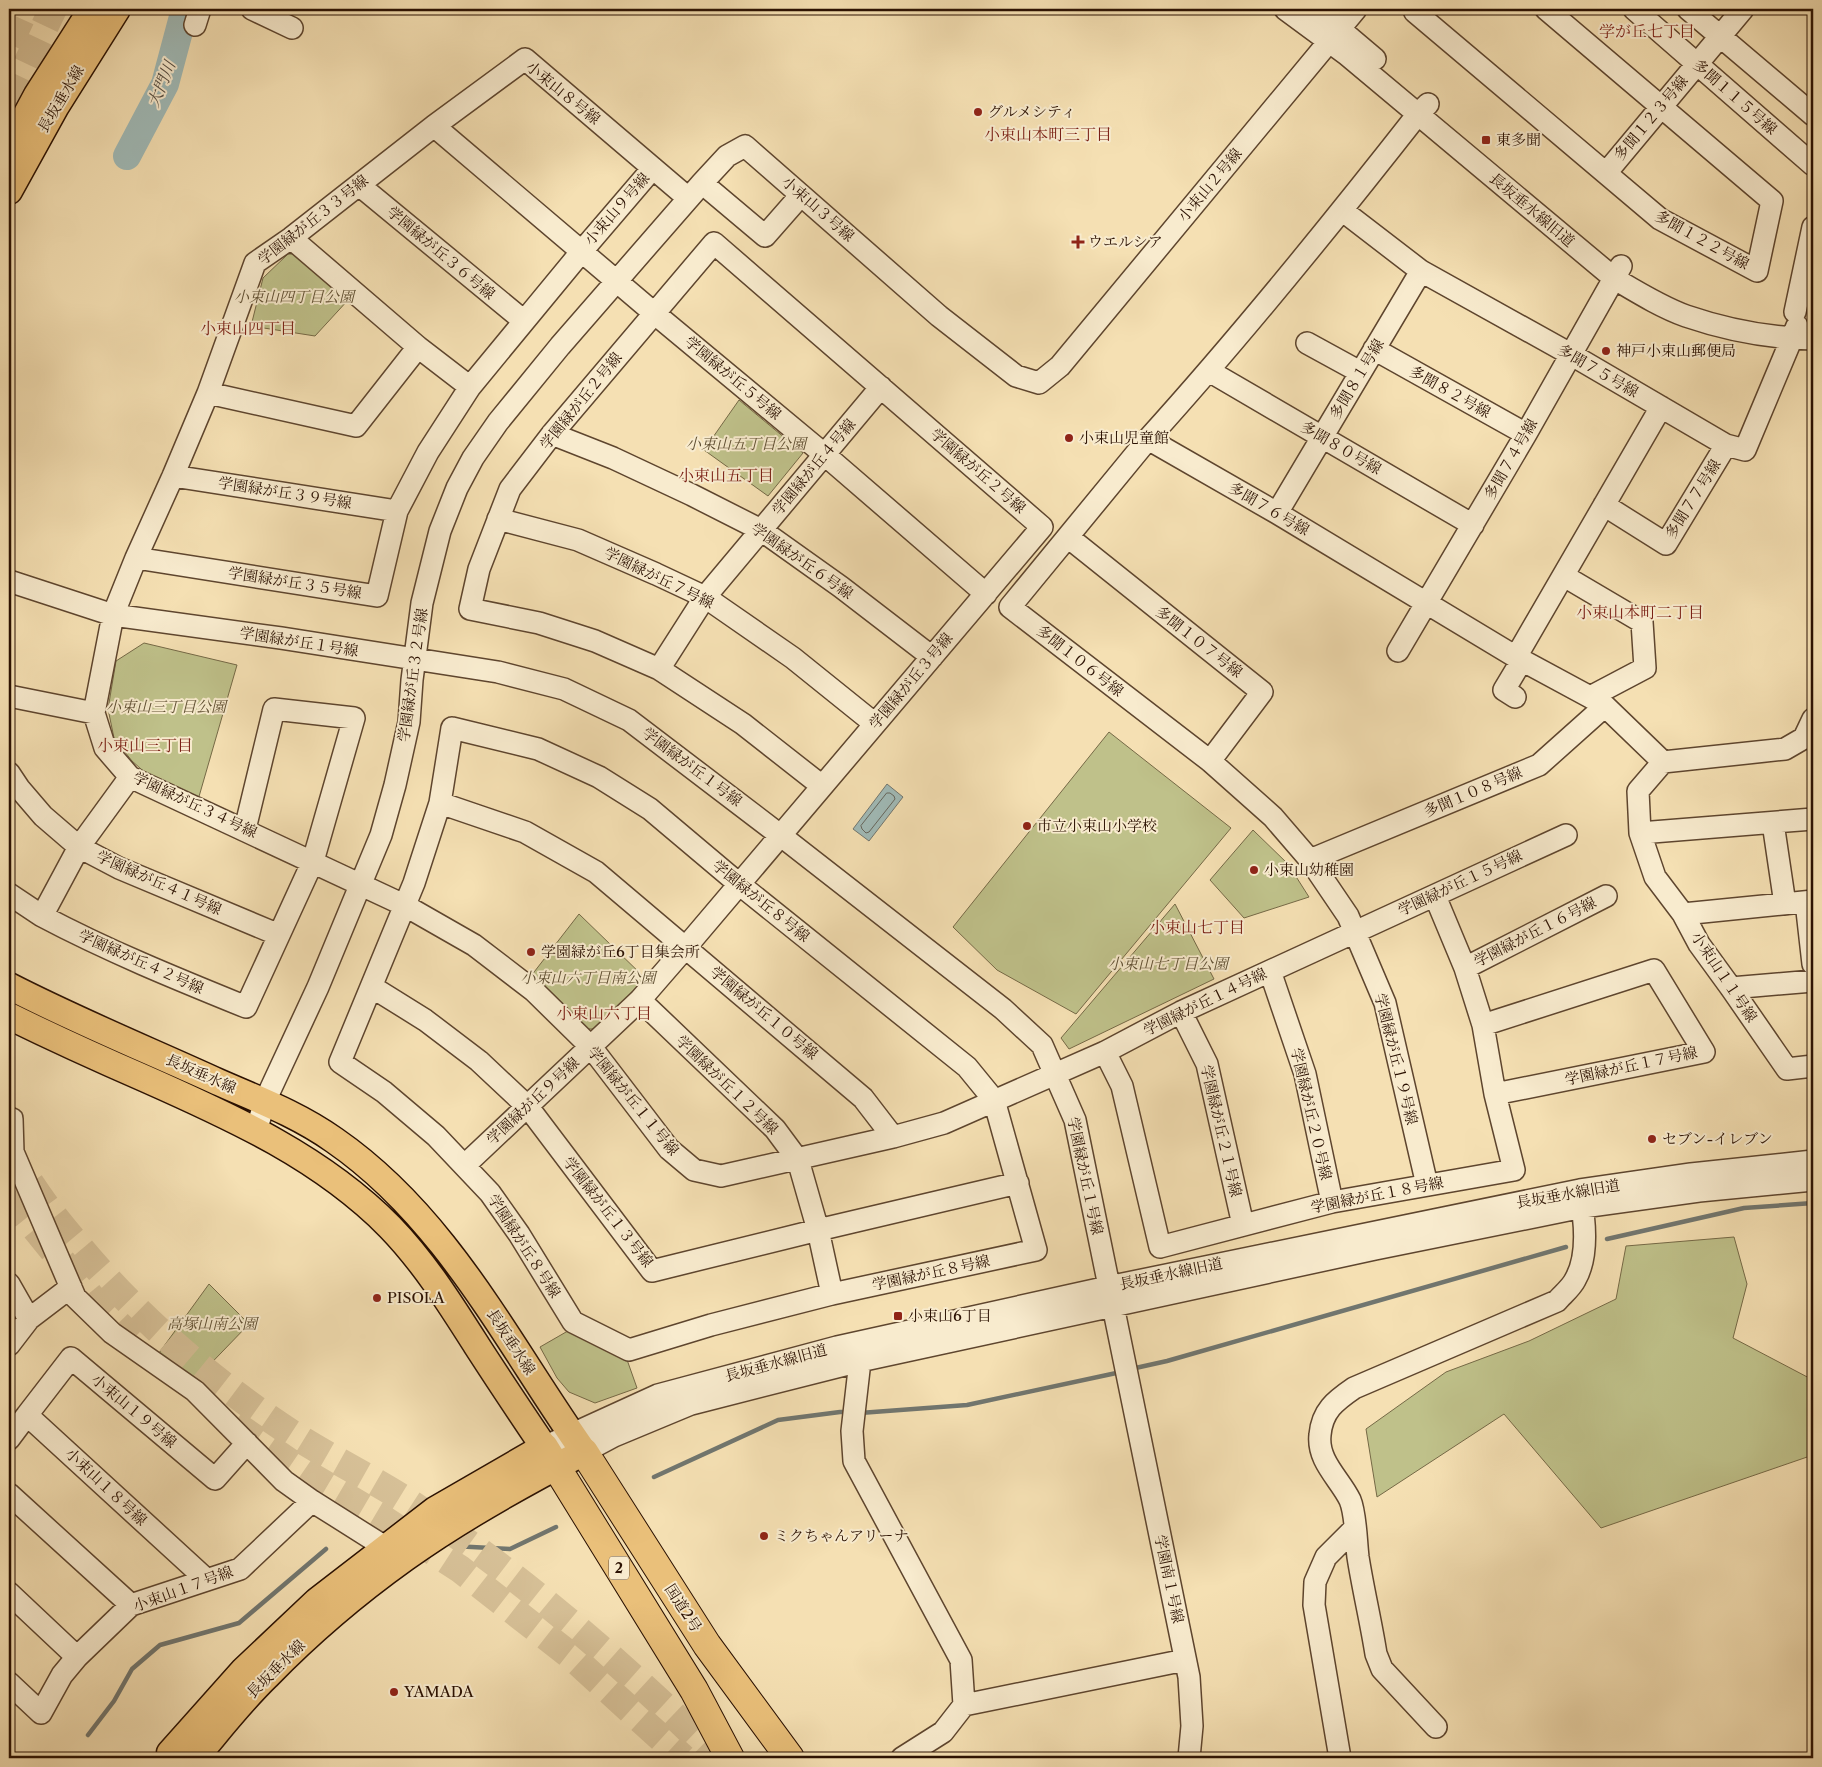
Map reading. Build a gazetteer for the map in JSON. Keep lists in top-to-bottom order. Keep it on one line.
{"streets":{"highway":["2","国道2号"],"main road":["長坂垂水線"],"street":["小束山８号線","多聞１１５号線","多聞１２３号線","小束山２号線","小束山９号線","小束山３号線","長坂垂水線旧道","学園緑が丘３３号線","多聞１２２号線","学園緑が丘３６号線","多聞７５号線","学園緑が丘５号線","多聞８１号線","多聞８２号線","学園緑が丘２号線","多聞８０号線","多聞７４号線","学園緑が丘４号線","学園緑が丘３９号線","多聞７７号線","多聞７６号線","学園緑が丘６号線","学園緑が丘７号線","学園緑が丘３５号線","学園緑が丘１号線","多聞１０７号線","多聞１０６号線","学園緑が丘３２号線","学園緑が丘３号線","多聞１０８号線","学園緑が丘３４号線","学園緑が丘４１号線","学園緑が丘１５号線","学園緑が丘８号線","学園緑が丘１６号線","学園緑が丘４２号線","小束山１１号線","学園緑が丘１４号線","学園緑が丘１０号線","学園緑が丘１９号線","学園緑が丘１７号線","学園緑が丘１２号線","学園緑が丘９号線","学園緑が丘１１号線","学園緑が丘２０号線","学園緑が丘２１号線","学園緑が丘１８号線","学園緑が丘１３号線","小束山１９号線","小束山１８号線","学園南１号線","小束山１７号線"]},"crossings":[["小束山８号線","小束山９号線"],["小束山８号線","小束山３号線"],["小束山８号線","学園緑が丘３３号線"],["多聞１１５号線","多聞１２３号線"],["長坂垂水線","長坂垂水線旧道"],["長坂垂水線","学園緑が丘３２号線"],["長坂垂水線","2"],["長坂垂水線","国道2号"],["多聞１２３号線","多聞１２２号線"],["小束山２号線","小束山３号線"],["小束山２号線","長坂垂水線旧道"],["小束山９号線","学園緑が丘３５号線"],["小束山３号線","学園緑が丘５号線"],["小束山３号線","学園緑が丘３２号線"],["長坂垂水線旧道","多聞７４号線"],["長坂垂水線旧道","学園緑が丘１号線"],["長坂垂水線旧道","国道2号"],["学園緑が丘３３号線","学園緑が丘３６号線"],["学園緑が丘３３号線","学園緑が丘３９号線"],["学園緑が丘３３号線","学園緑が丘３５号線"],["学園緑が丘３３号線","学園緑が丘１号線"],["学園緑が丘３３号線","学園緑が丘３４号線"],["学園緑が丘３６号線","学園緑が丘３５号線"],["多聞７５号線","多聞８１号線"],["多聞７５号線","多聞７４号線"],["多聞７５号線","多聞７７号線"],["学園緑が丘５号線","学園緑が丘２号線"],["学園緑が丘５号線","学園緑が丘４号線"],["学園緑が丘５号線","学園緑が丘３２号線"],["学園緑が丘５号線","学園緑が丘３号線"],["多聞８１号線","多聞８２号線"],["多聞８１号線","多聞８０号線"],["多聞８１号線","多聞７６号線"],["多聞８２号線","多聞７４号線"],["学園緑が丘２号線","学園緑が丘４号線"],["学園緑が丘２号線","学園緑が丘６号線"],["学園緑が丘２号線","学園緑が丘７号線"],["学園緑が丘２号線","学園緑が丘３号線"],["多聞８０号線","多聞７４号線"],["多聞７４号線","多聞７６号線"],["学園緑が丘４号線","学園緑が丘６号線"],["学園緑が丘４号線","学園緑が丘７号線"],["学園緑が丘３９号線","学園緑が丘３５号線"],["多聞７６号線","多聞１０６号線"],["多聞７６号線","多聞１０８号線"],["多聞７６号線","小束山１１号線"],["学園緑が丘６号線","学園緑が丘３号線"],["学園緑が丘７号線","学園緑が丘３号線"],["学園緑が丘１号線","学園緑が丘３２号線"],["学園緑が丘１号線","学園緑が丘３号線"],["学園緑が丘１号線","学園緑が丘３４号線"],["学園緑が丘１号線","学園緑が丘１４号線"],["学園緑が丘１号線","学園緑が丘９号線"],["学園緑が丘１号線","学園緑が丘１１号線"],["学園緑が丘１号線","学園南１号線"],["多聞１０７号線","多聞１０６号線"],["多聞１０６号線","多聞１０８号線"],["多聞１０６号線","学園緑が丘１９号線"],["学園緑が丘３２号線","学園緑が丘３４号線"],["学園緑が丘３２号線","学園緑が丘１１号線"],["学園緑が丘３号線","学園緑が丘９号線"],["多聞１０８号線","学園緑が丘１９号線"],["学園緑が丘３４号線","学園緑が丘４２号線"],["学園緑が丘３４号線","学園緑が丘１１号線"],["学園緑が丘４１号線","学園緑が丘４２号線"],["学園緑が丘１５号線","学園緑が丘１４号線"],["学園緑が丘１５号線","学園緑が丘１９号線"],["学園緑が丘１５号線","学園緑が丘１８号線"],["学園緑が丘８号線","学園緑が丘１０号線"],["学園緑が丘８号線","学園緑が丘１２号線"],["学園緑が丘８号線","学園緑が丘９号線"],["学園緑が丘８号線","学園緑が丘１１号線"],["学園緑が丘８号線","学園緑が丘１３号線"],["学園緑が丘１６号線","学園緑が丘１８号線"],["学園緑が丘１４号線","学園緑が丘１９号線"],["学園緑が丘１４号線","学園緑が丘１１号線"],["学園緑が丘１４号線","学園緑が丘２０号線"],["学園緑が丘１４号線","学園緑が丘２１号線"],["学園緑が丘１４号線","学園緑が丘１８号線"],["学園緑が丘１０号線","学園緑が丘９号線"],["学園緑が丘１０号線","学園緑が丘１１号線"],["学園緑が丘１９号線","学園緑が丘１８号線"],["学園緑が丘１７号線","学園緑が丘１８号線"],["学園緑が丘１２号線","学園緑が丘９号線"],["学園緑が丘１２号線","学園緑が丘１１号線"],["学園緑が丘１２号線","学園緑が丘１３号線"],["学園緑が丘９号線","学園緑が丘１１号線"],["学園緑が丘９号線","学園緑が丘１３号線"],["学園緑が丘２０号線","学園緑が丘１８号線"],["学園緑が丘２１号線","学園緑が丘１８号線"],["小束山１９号線","小束山１８号線"],["小束山１８号線","小束山１７号線"]],"districts":["学が丘七丁目","小束山本町三丁目","小束山四丁目","小束山五丁目","小束山本町二丁目","小束山三丁目","小束山七丁目","小束山六丁目"],"water":["大門川"],"parks":["小束山四丁目公園","小束山五丁目公園","小束山三丁目公園","小束山七丁目公園","小束山六丁目南公園","高塚山南公園"],"places":{"other":["グルメシティ","神戸小束山郵便局","小束山児童館","市立小束山小学校","小束山幼稚園","学園緑が丘6丁目集会所","セブン-イレブン","PISOLA","ミクちゃんアリーナ","YAMADA"],"transit":["東多聞","小束山6丁目"],"health":["ウエルシア"]}}
